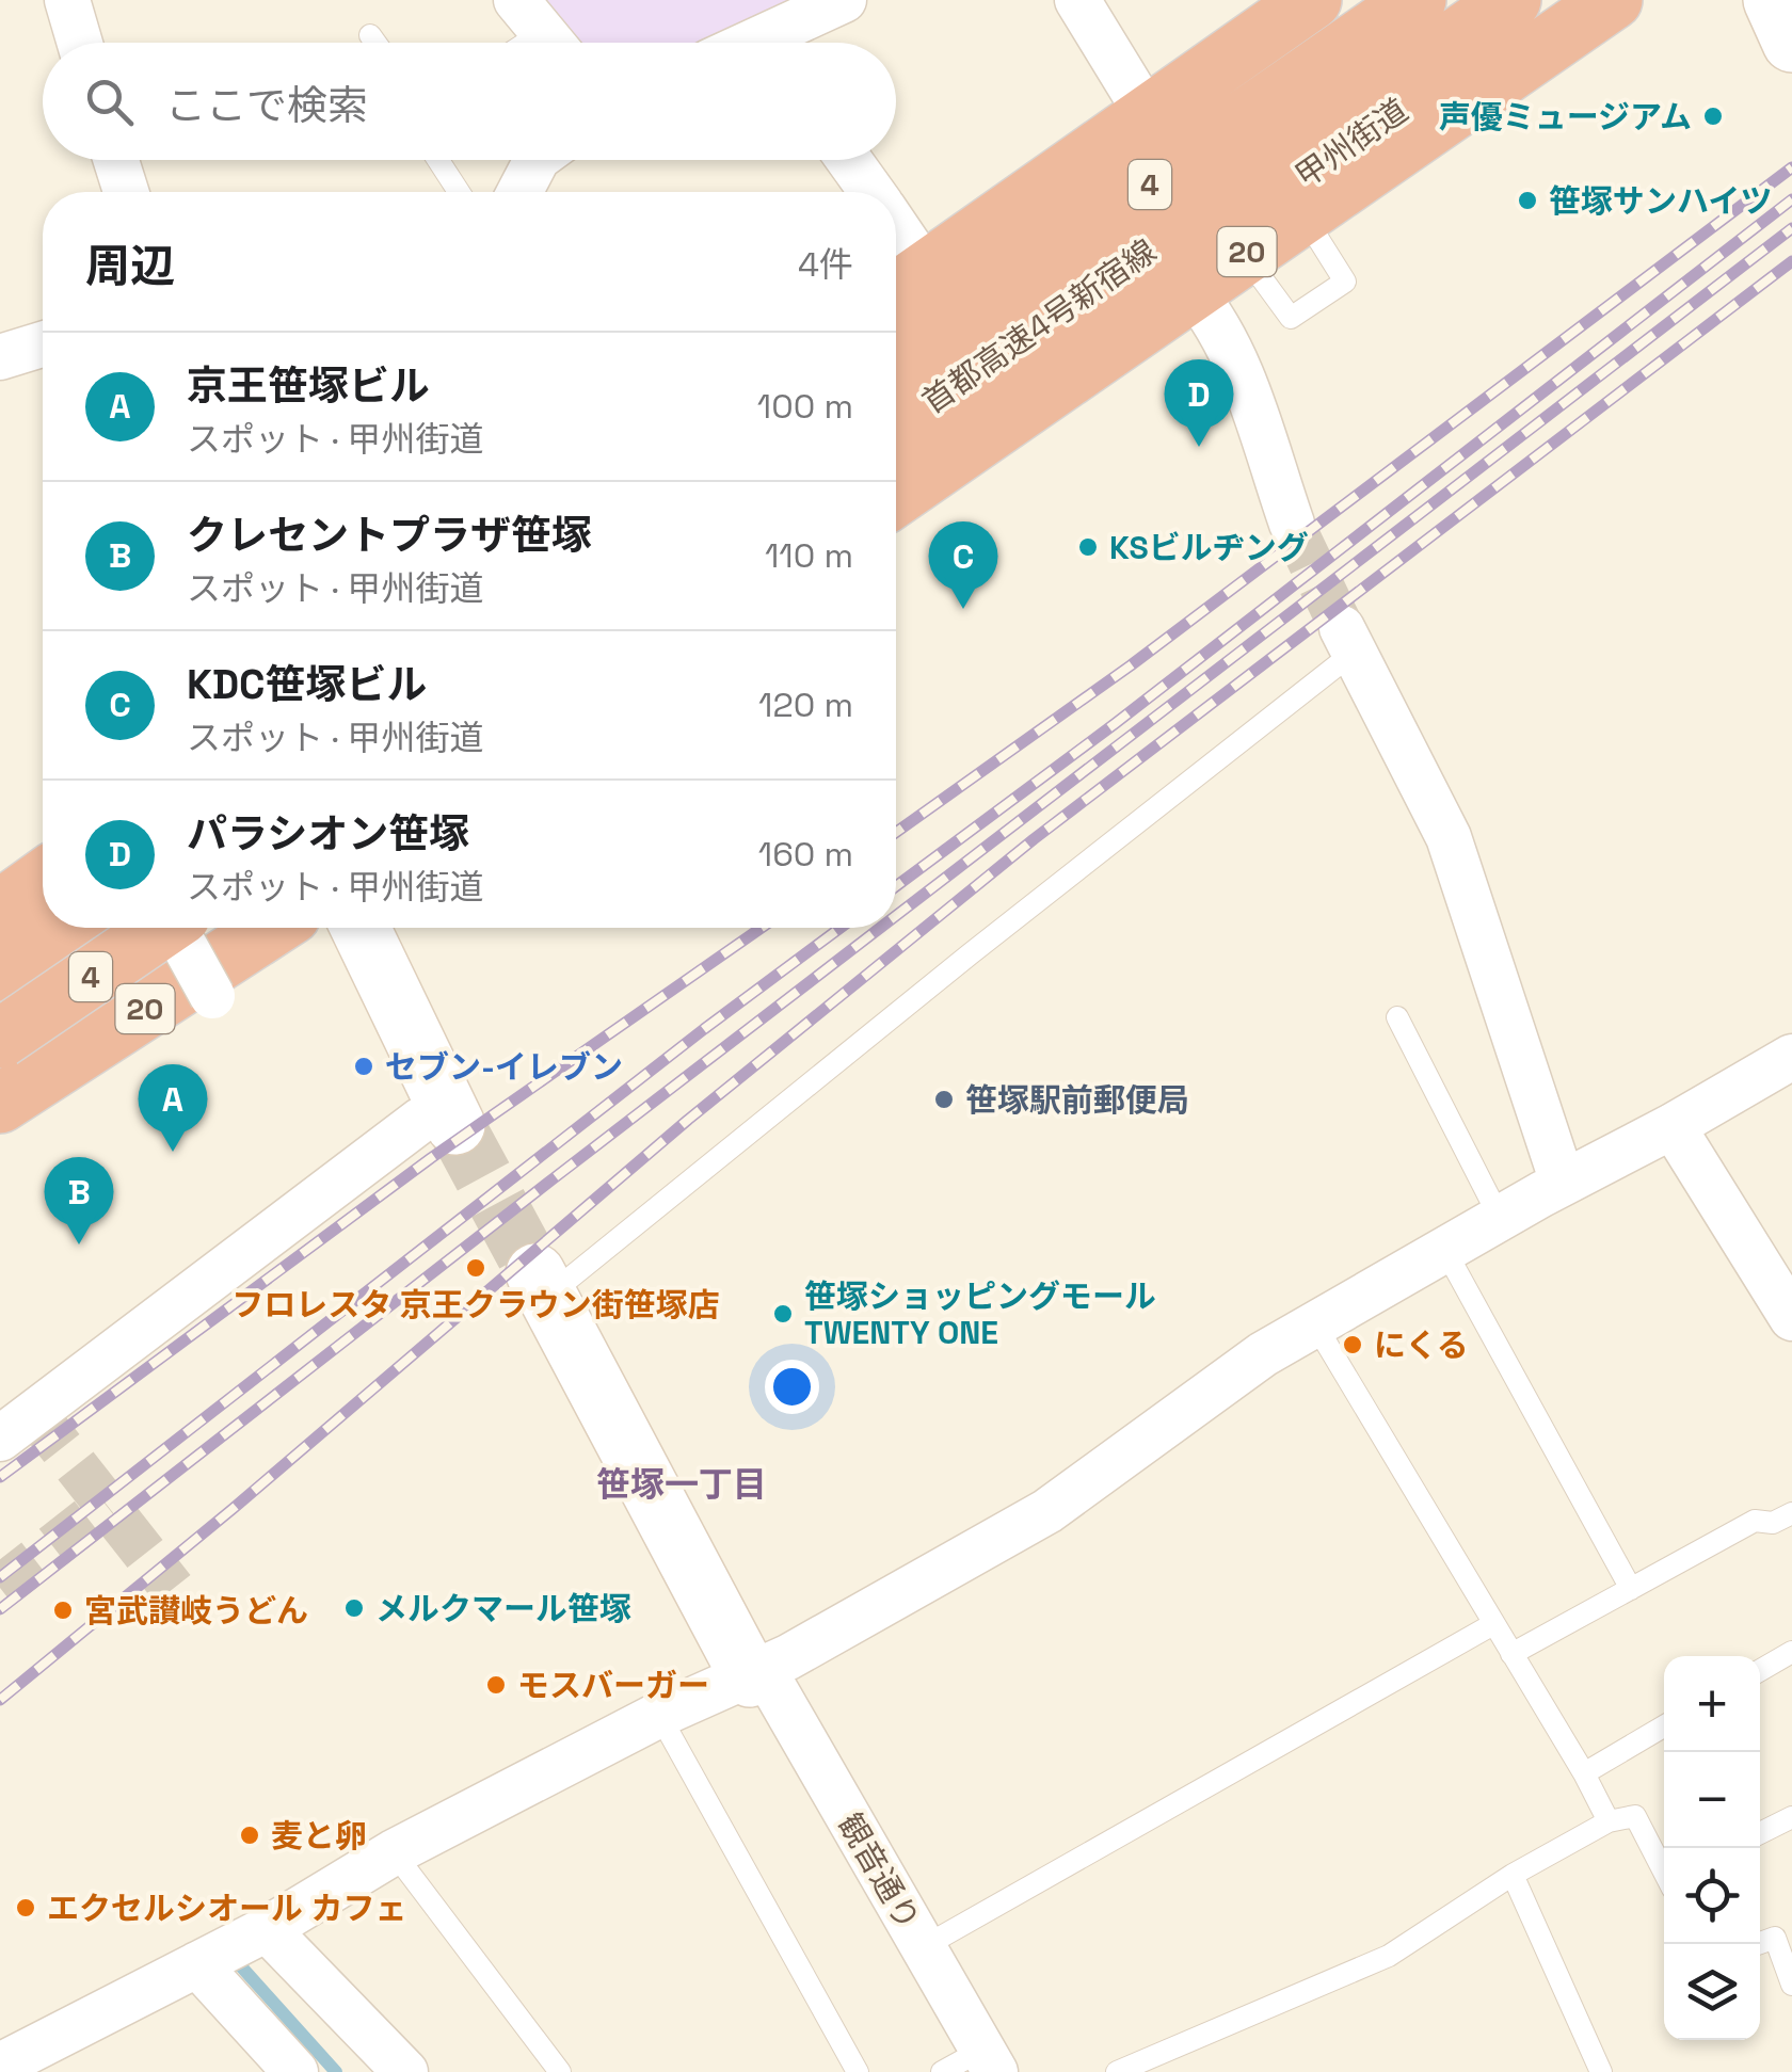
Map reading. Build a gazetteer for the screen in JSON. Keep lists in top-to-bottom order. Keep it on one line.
{"streets":{"highway":["甲州街道","4","20","首都高速4号新宿線"],"street":["観音通り"]},"districts":["笹塚一丁目"],"places":["声優ミュージアム","笹塚サンハイツ","KSビルヂング","セブン-イレブン","笹塚駅前郵便局","フロレスタ 京王クラウン街笹塚店","笹塚ショッピングモール TWENTY ONE","にくる","メルクマール笹塚","宮武讃岐うどん","モスバーガー","麦と卵","エクセルシオール カフェ"],"page":{"search":"ここで検索","heading":["周辺","4件"],"list":[{"mark":"A","name":"京王笹塚ビル","note":"スポット · 甲州街道","value":"100 m"},{"mark":"B","name":"クレセントプラザ笹塚","note":"スポット · 甲州街道","value":"110 m"},{"mark":"C","name":"KDC笹塚ビル","note":"スポット · 甲州街道","value":"120 m"},{"mark":"D","name":"パラシオン笹塚","note":"スポット · 甲州街道","value":"160 m"}],"pins":["D","C","A","B"],"map_buttons":["+","−"]}}
